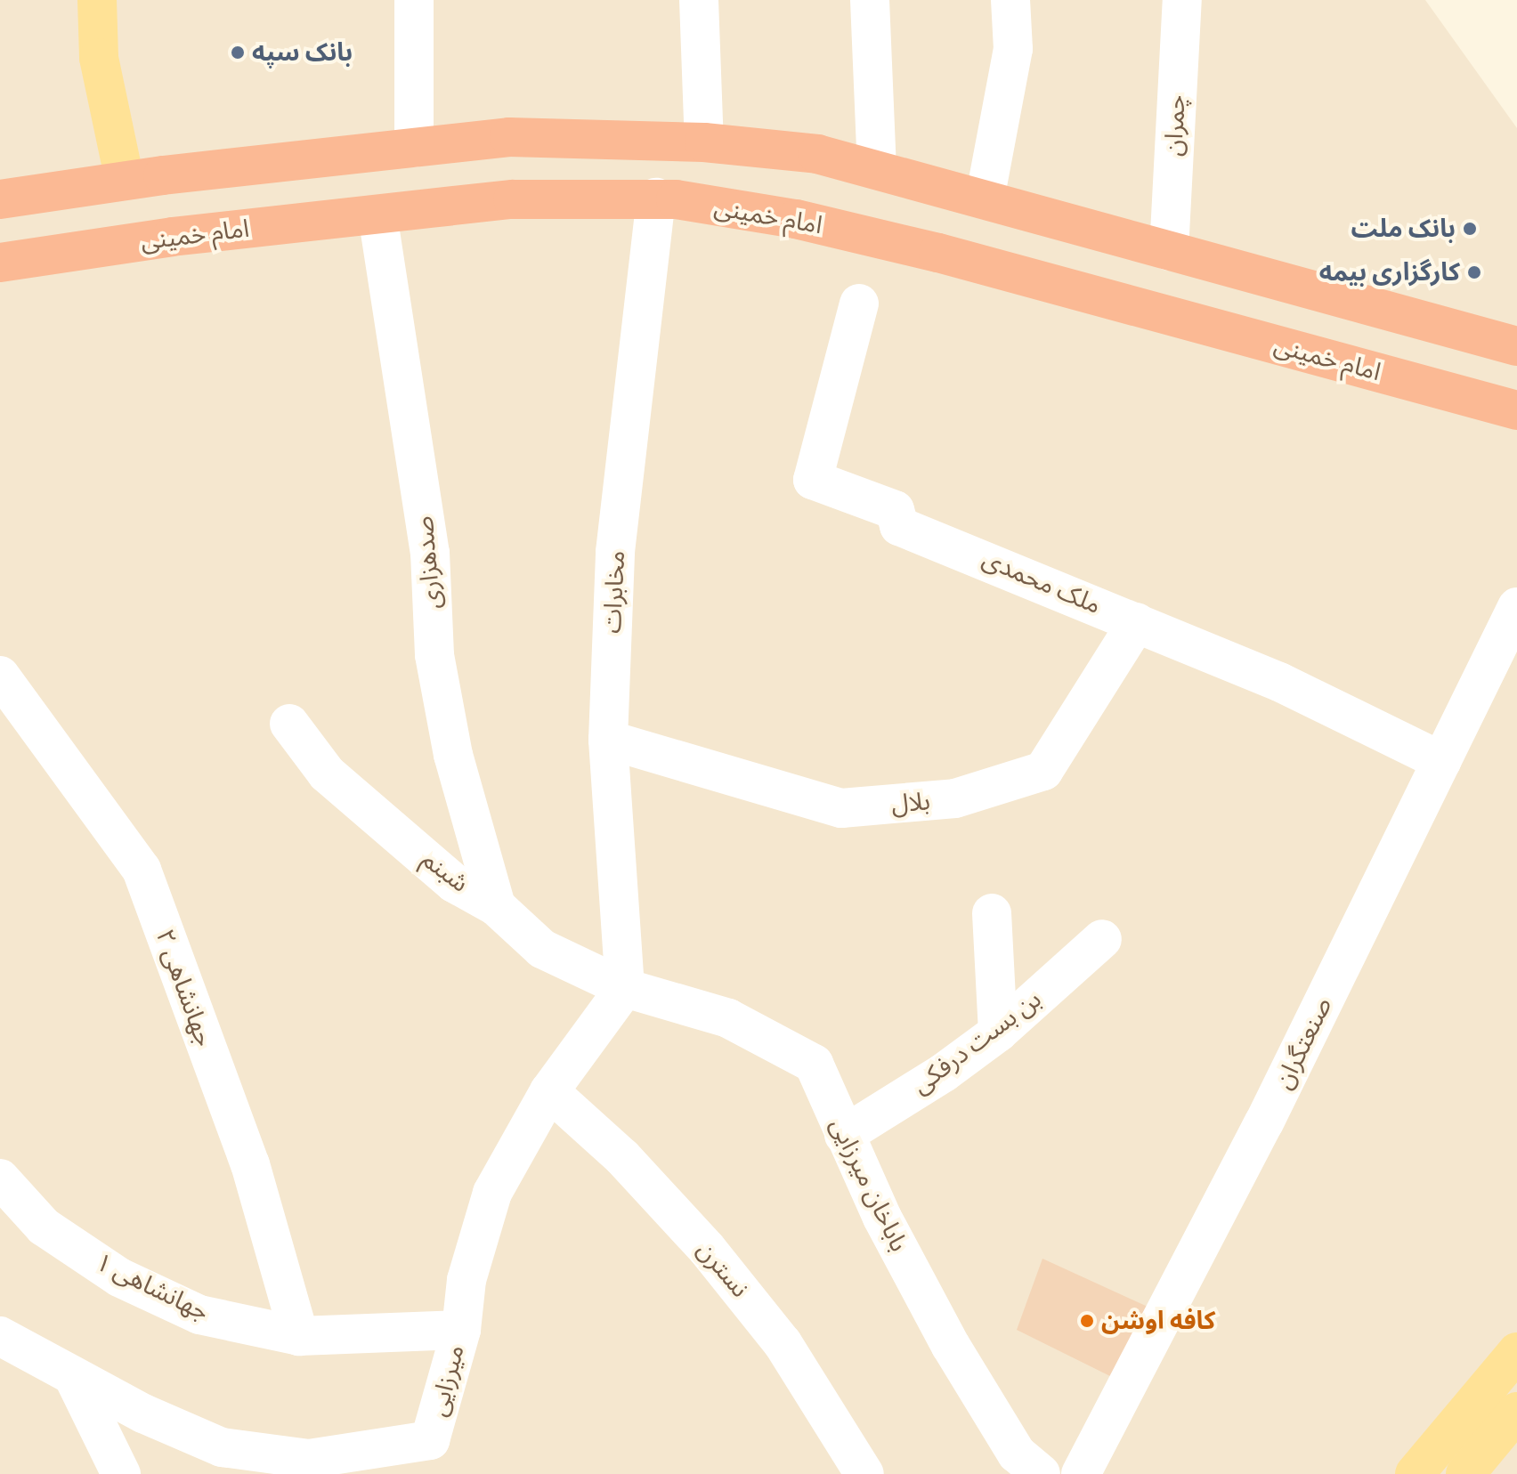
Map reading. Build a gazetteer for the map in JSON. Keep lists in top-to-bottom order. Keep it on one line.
{"streets":{"highway":["امام خمینی"],"street":["چمران","صدهزاری","ملک محمدی","مخابرات","بلال","شبنم","جهانشاهی ۲","بن بست درفکی","صنعتگران","باباخان میرزایی","نسترن","جهانشاهی ۱","میرزایی"]},"crossings":[["امام خمینی","صدهزاری"],["امام خمینی","مخابرات"],["صدهزاری","شبنم"],["ملک محمدی","بلال"],["ملک محمدی","صنعتگران"],["مخابرات","بلال"],["مخابرات","شبنم"],["مخابرات","باباخان میرزایی"],["مخابرات","میرزایی"],["شبنم","باباخان میرزایی"],["شبنم","میرزایی"],["جهانشاهی ۲","جهانشاهی ۱"],["بن بست درفکی","باباخان میرزایی"],["باباخان میرزایی","میرزایی"],["نسترن","میرزایی"],["جهانشاهی ۱","میرزایی"]],"places":["بانک سپه","بانک ملت","کارگزاری بیمه","کافه اوشن"]}
